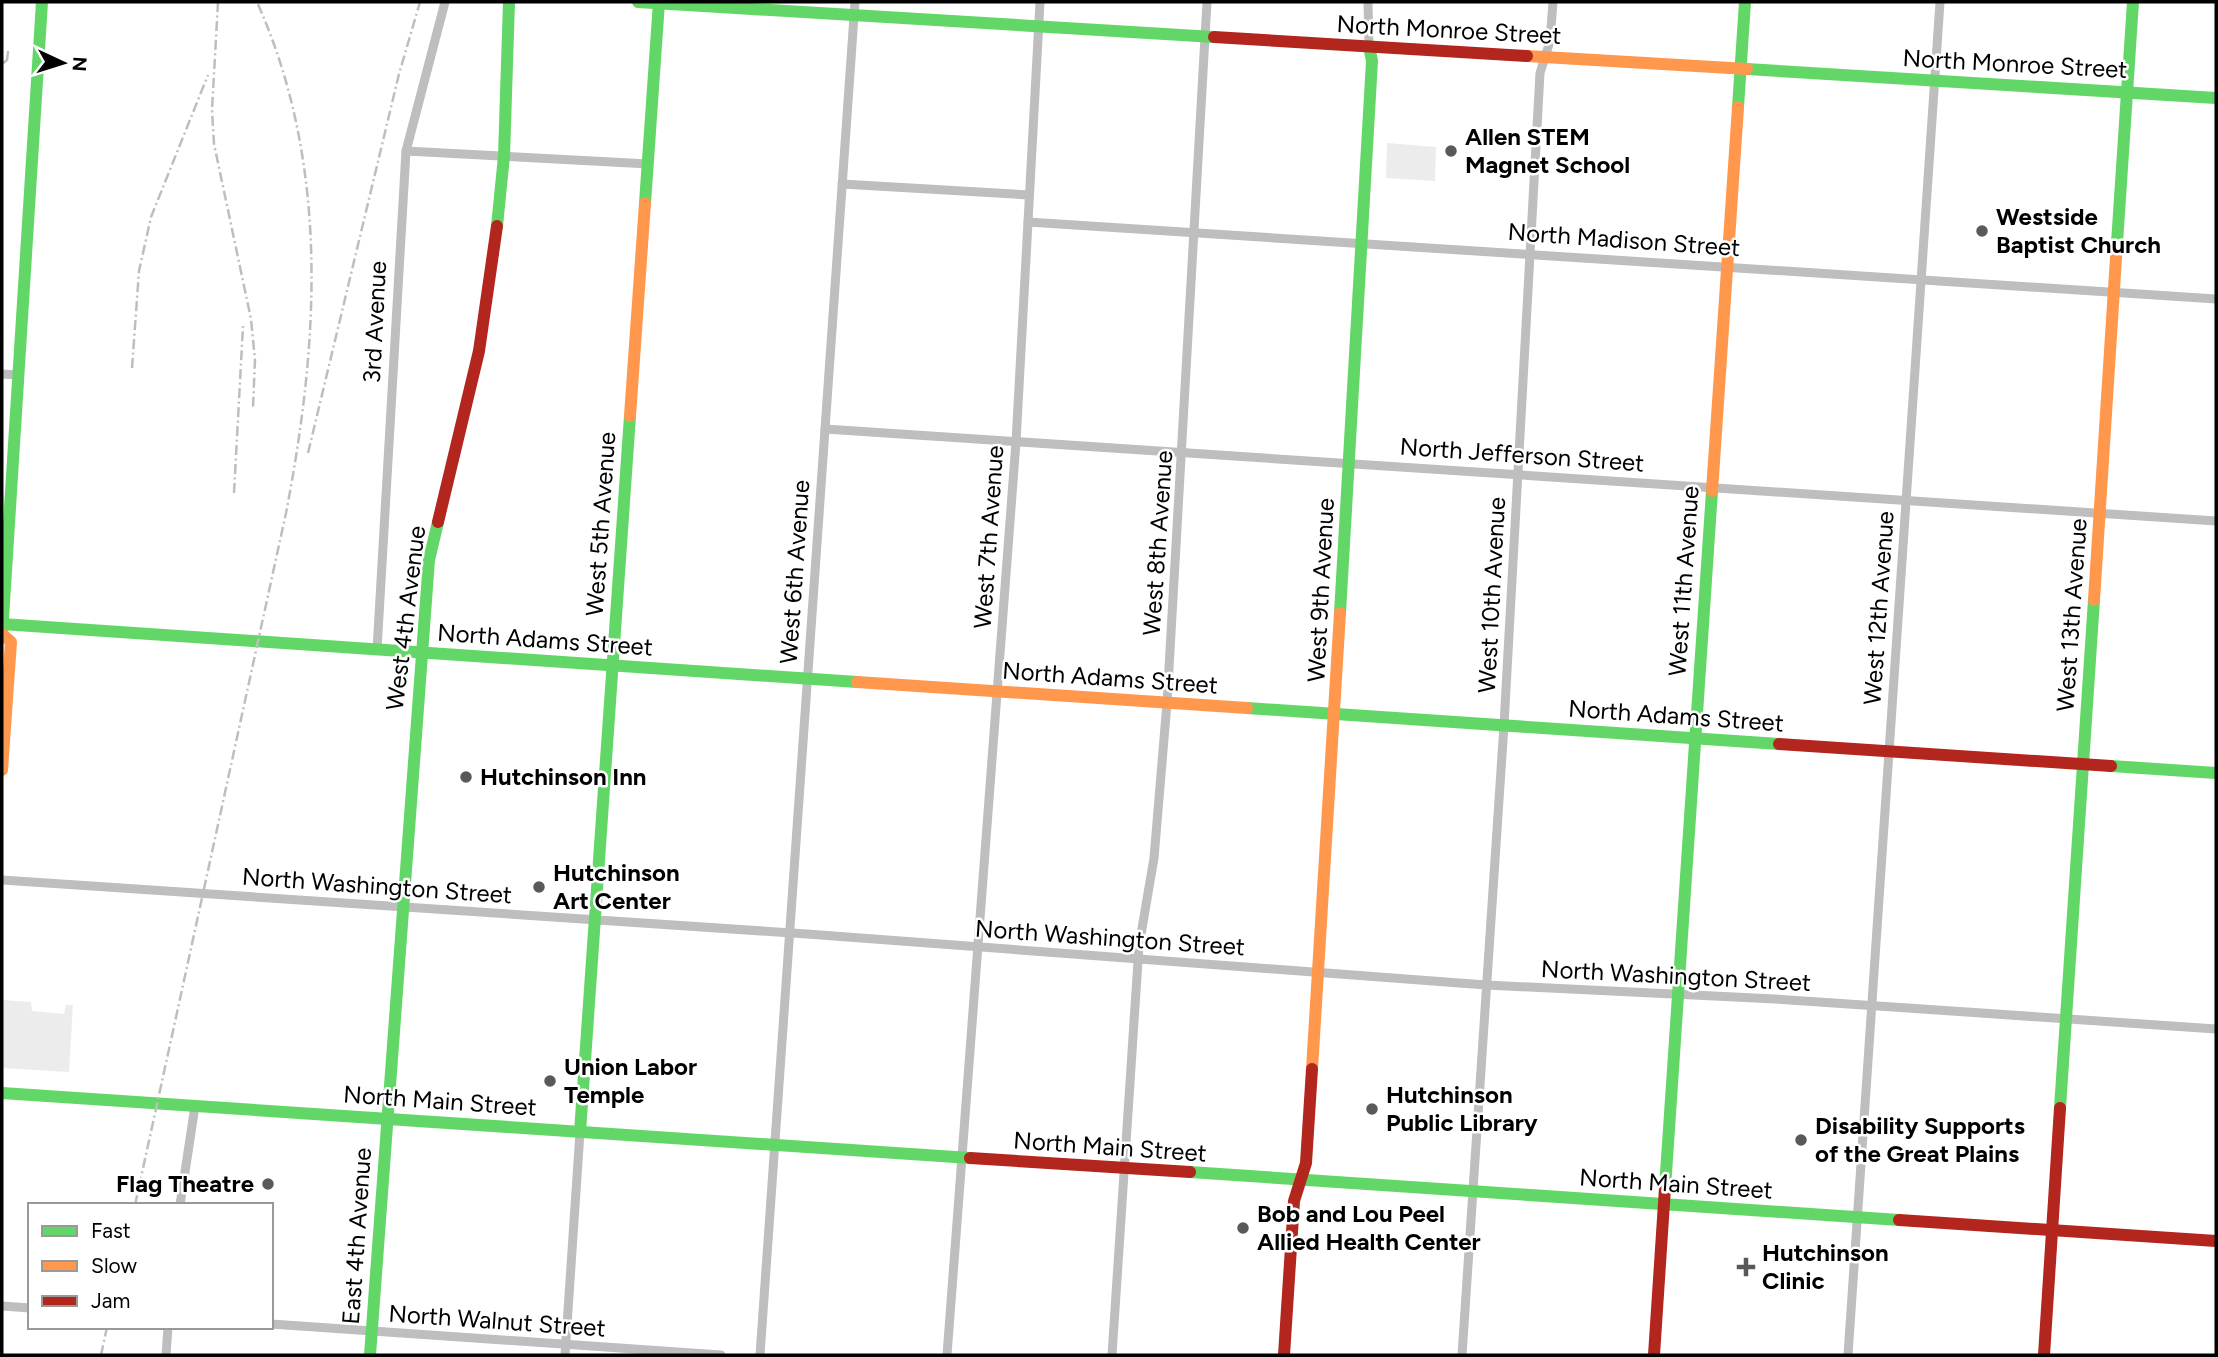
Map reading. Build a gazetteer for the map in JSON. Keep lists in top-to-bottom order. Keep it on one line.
{"streets":{"street":["North Monroe Street","North Madison Street","3rd Avenue","North Jefferson Street","West 5th Avenue","West 7th Avenue","West 8th Avenue","West 6th Avenue","West 11th Avenue","West 9th Avenue","West 10th Avenue","West 12th Avenue","West 13th Avenue","West 4th Avenue","North Adams Street","North Washington Street","North Main Street","East 4th Avenue","North Walnut Street"]},"crossings":[["North Monroe Street","West 5th Avenue"],["North Monroe Street","West 7th Avenue"],["North Monroe Street","West 8th Avenue"],["North Monroe Street","West 6th Avenue"],["North Monroe Street","West 11th Avenue"],["North Monroe Street","West 9th Avenue"],["North Monroe Street","West 10th Avenue"],["North Monroe Street","West 12th Avenue"],["North Monroe Street","West 13th Avenue"],["North Madison Street","West 7th Avenue"],["North Madison Street","West 8th Avenue"],["North Madison Street","West 11th Avenue"],["North Madison Street","West 9th Avenue"],["North Madison Street","West 10th Avenue"],["North Madison Street","West 12th Avenue"],["North Madison Street","West 13th Avenue"],["3rd Avenue","North Adams Street"],["North Jefferson Street","West 7th Avenue"],["North Jefferson Street","West 8th Avenue"],["North Jefferson Street","West 6th Avenue"],["North Jefferson Street","West 11th Avenue"],["North Jefferson Street","West 9th Avenue"],["North Jefferson Street","West 10th Avenue"],["North Jefferson Street","West 12th Avenue"],["North Jefferson Street","West 13th Avenue"],["West 5th Avenue","North Adams Street"],["West 5th Avenue","North Washington Street"],["West 5th Avenue","North Main Street"],["West 7th Avenue","North Adams Street"],["West 7th Avenue","North Washington Street"],["West 7th Avenue","North Main Street"],["West 8th Avenue","North Adams Street"],["West 8th Avenue","North Washington Street"],["West 8th Avenue","North Main Street"],["West 6th Avenue","North Adams Street"],["West 6th Avenue","North Washington Street"],["West 6th Avenue","North Main Street"],["West 11th Avenue","North Adams Street"],["West 11th Avenue","North Washington Street"],["West 11th Avenue","North Main Street"],["West 9th Avenue","North Adams Street"],["West 9th Avenue","North Washington Street"],["West 9th Avenue","North Main Street"],["West 10th Avenue","North Adams Street"],["West 10th Avenue","North Washington Street"],["West 10th Avenue","North Main Street"],["West 12th Avenue","North Adams Street"],["West 12th Avenue","North Washington Street"],["West 12th Avenue","North Main Street"],["West 13th Avenue","North Adams Street"],["West 13th Avenue","North Washington Street"],["West 13th Avenue","North Main Street"],["West 4th Avenue","North Adams Street"],["West 4th Avenue","North Washington Street"],["West 4th Avenue","North Main Street"],["West 4th Avenue","East 4th Avenue"],["North Main Street","East 4th Avenue"],["East 4th Avenue","North Walnut Street"]],"places":{"other":["Allen STEM Magnet School","Westside Baptist Church","Hutchinson Inn","Hutchinson Art Center","Union Labor Temple","Hutchinson Public Library","Disability Supports of the Great Plains","Flag Theatre","Bob and Lou Peel Allied Health Center"],"health":["Hutchinson Clinic"]},"legend":["Fast","Slow","Jam"],"north":"right"}
